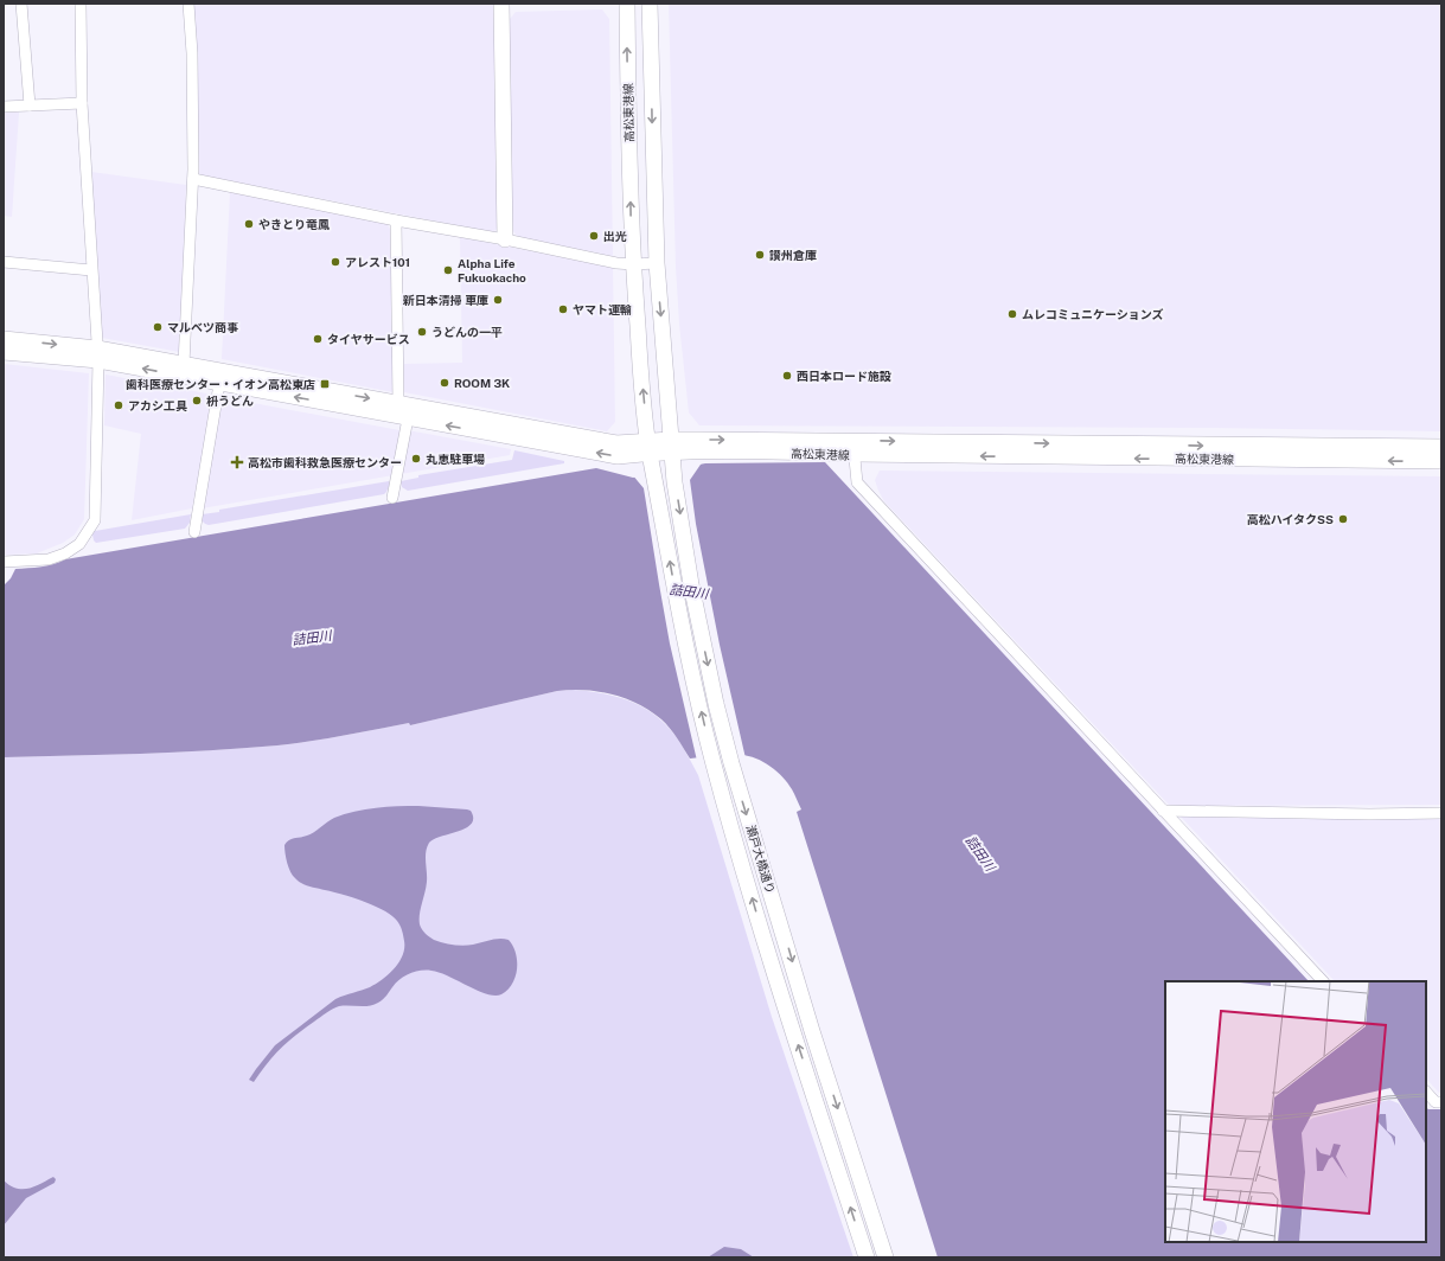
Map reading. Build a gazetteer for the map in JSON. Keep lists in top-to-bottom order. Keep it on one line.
{"streets":{"street":["高松東港線","瀬戸大橋通り"]},"crossings":[["高松東港線","瀬戸大橋通り"]],"water":["詰田川"],"places":{"other":["やきとり竜鳳","出光","讃州倉庫","アレスト101","Alpha Life Fukuokacho","新日本清掃 車庫","ヤマト運輸","ムレコミュニケーションズ","マルベツ商事","うどんの一平","タイヤサービス","西日本ロード施設","ROOM 3K","枡うどん","アカシ工具","丸恵駐車場","高松ハイタクSS"],"transit":["歯科医療センター・イオン高松東店"],"health":["高松市歯科救急医療センター"]}}
